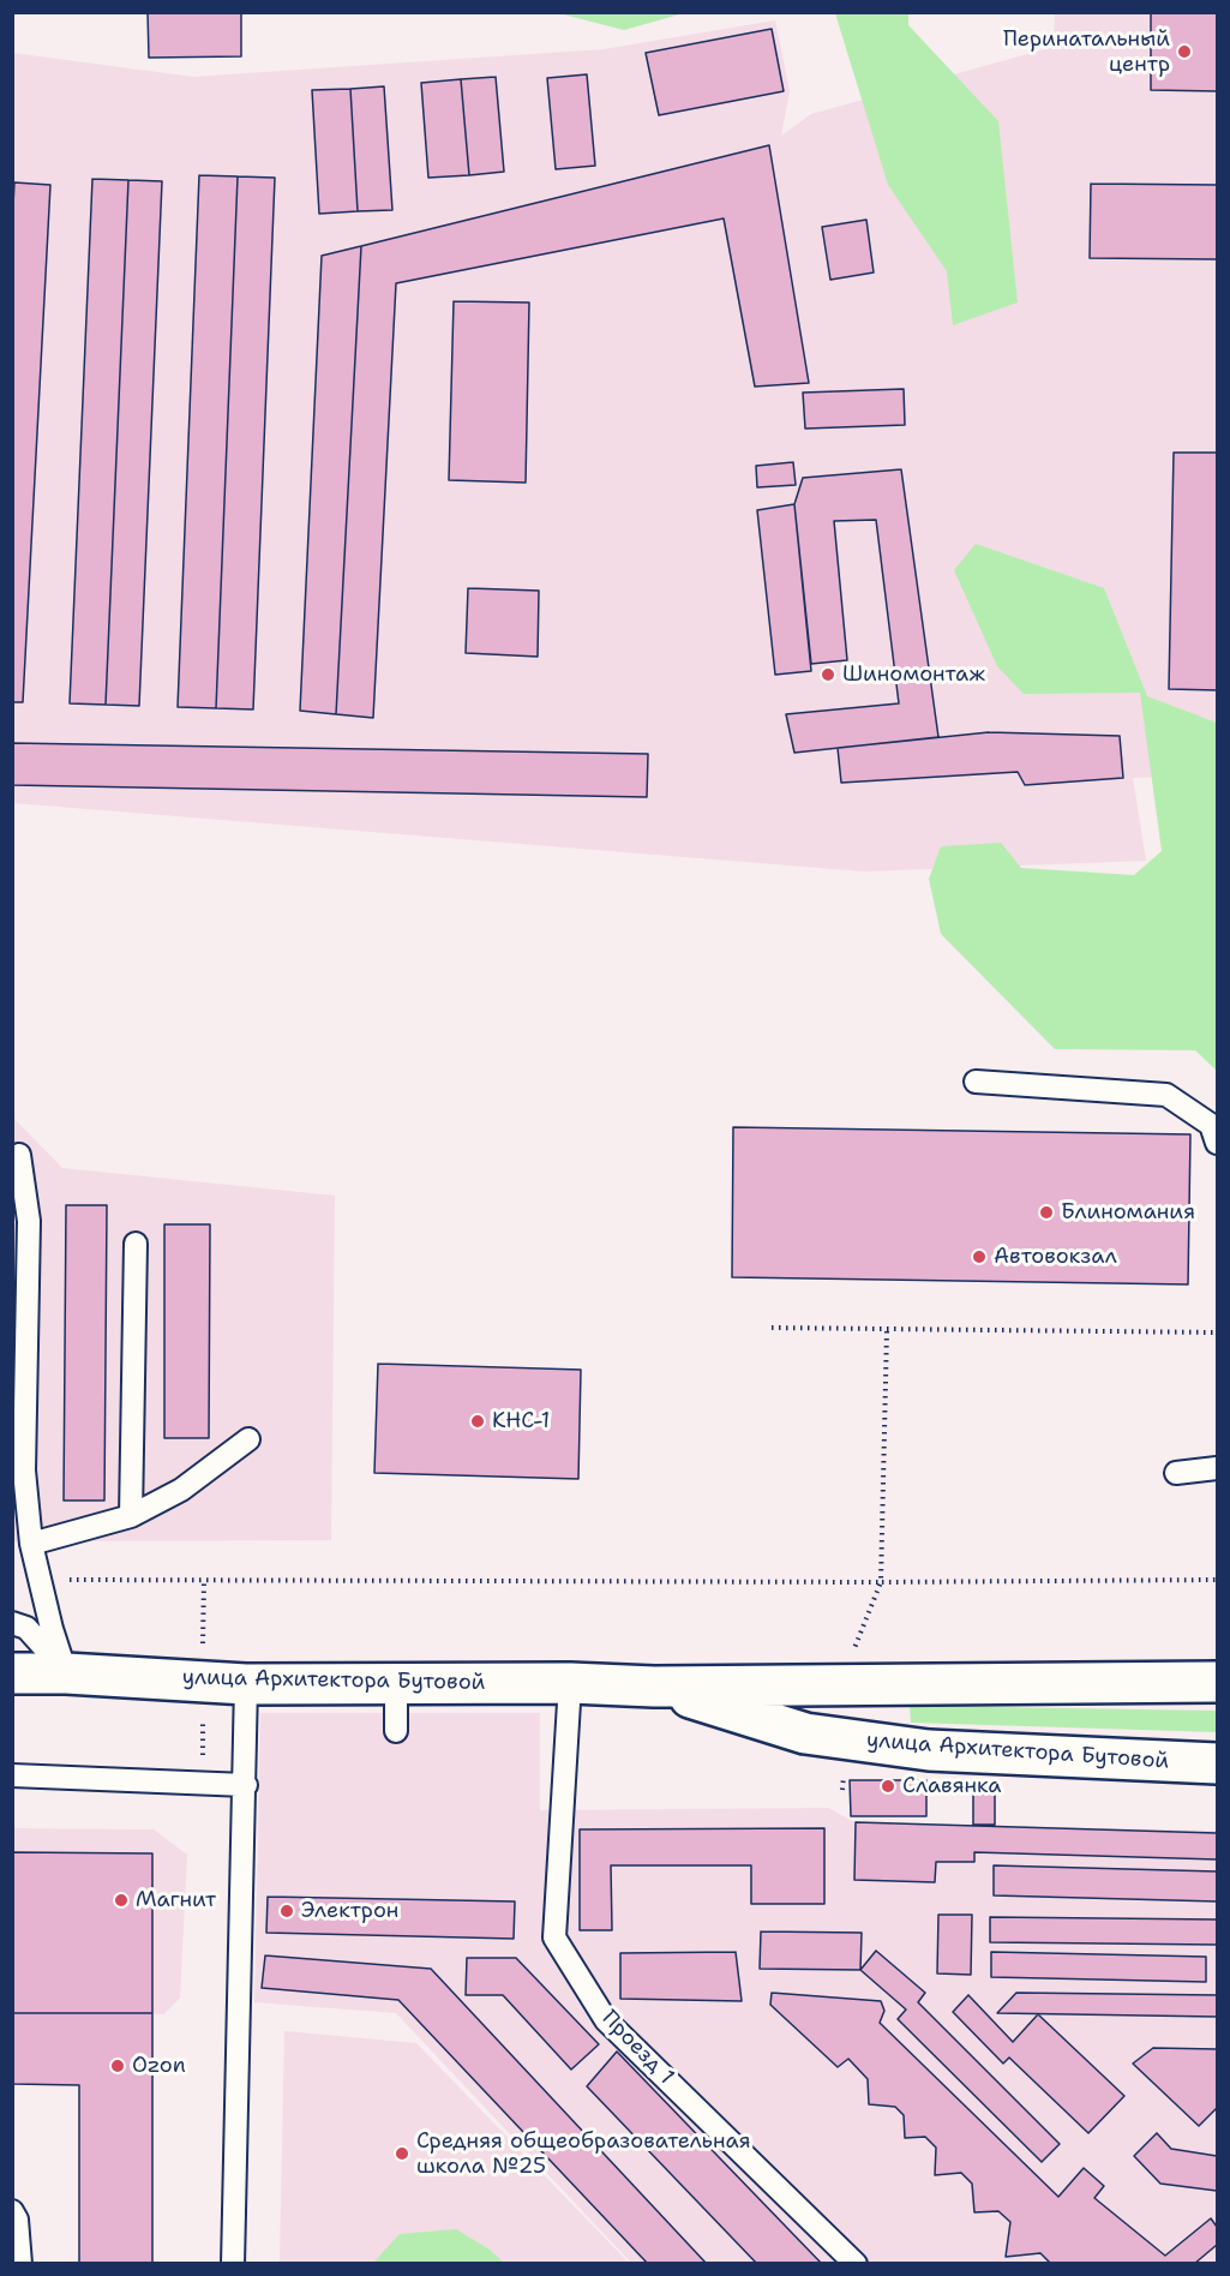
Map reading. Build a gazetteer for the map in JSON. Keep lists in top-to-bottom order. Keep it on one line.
{"streets":{"main road":["улица Архитектора Бутовой"],"lane":["Проезд 1"]},"crossings":[["улица Архитектора Бутовой","Проезд 1"]],"places":["Перинатальный центр","Шиномонтаж","Блиномания","Автовокзал","КНС-1","Славянка","Магнит","Электрон","Ozon","Средняя общеобразовательная школа №25"]}
